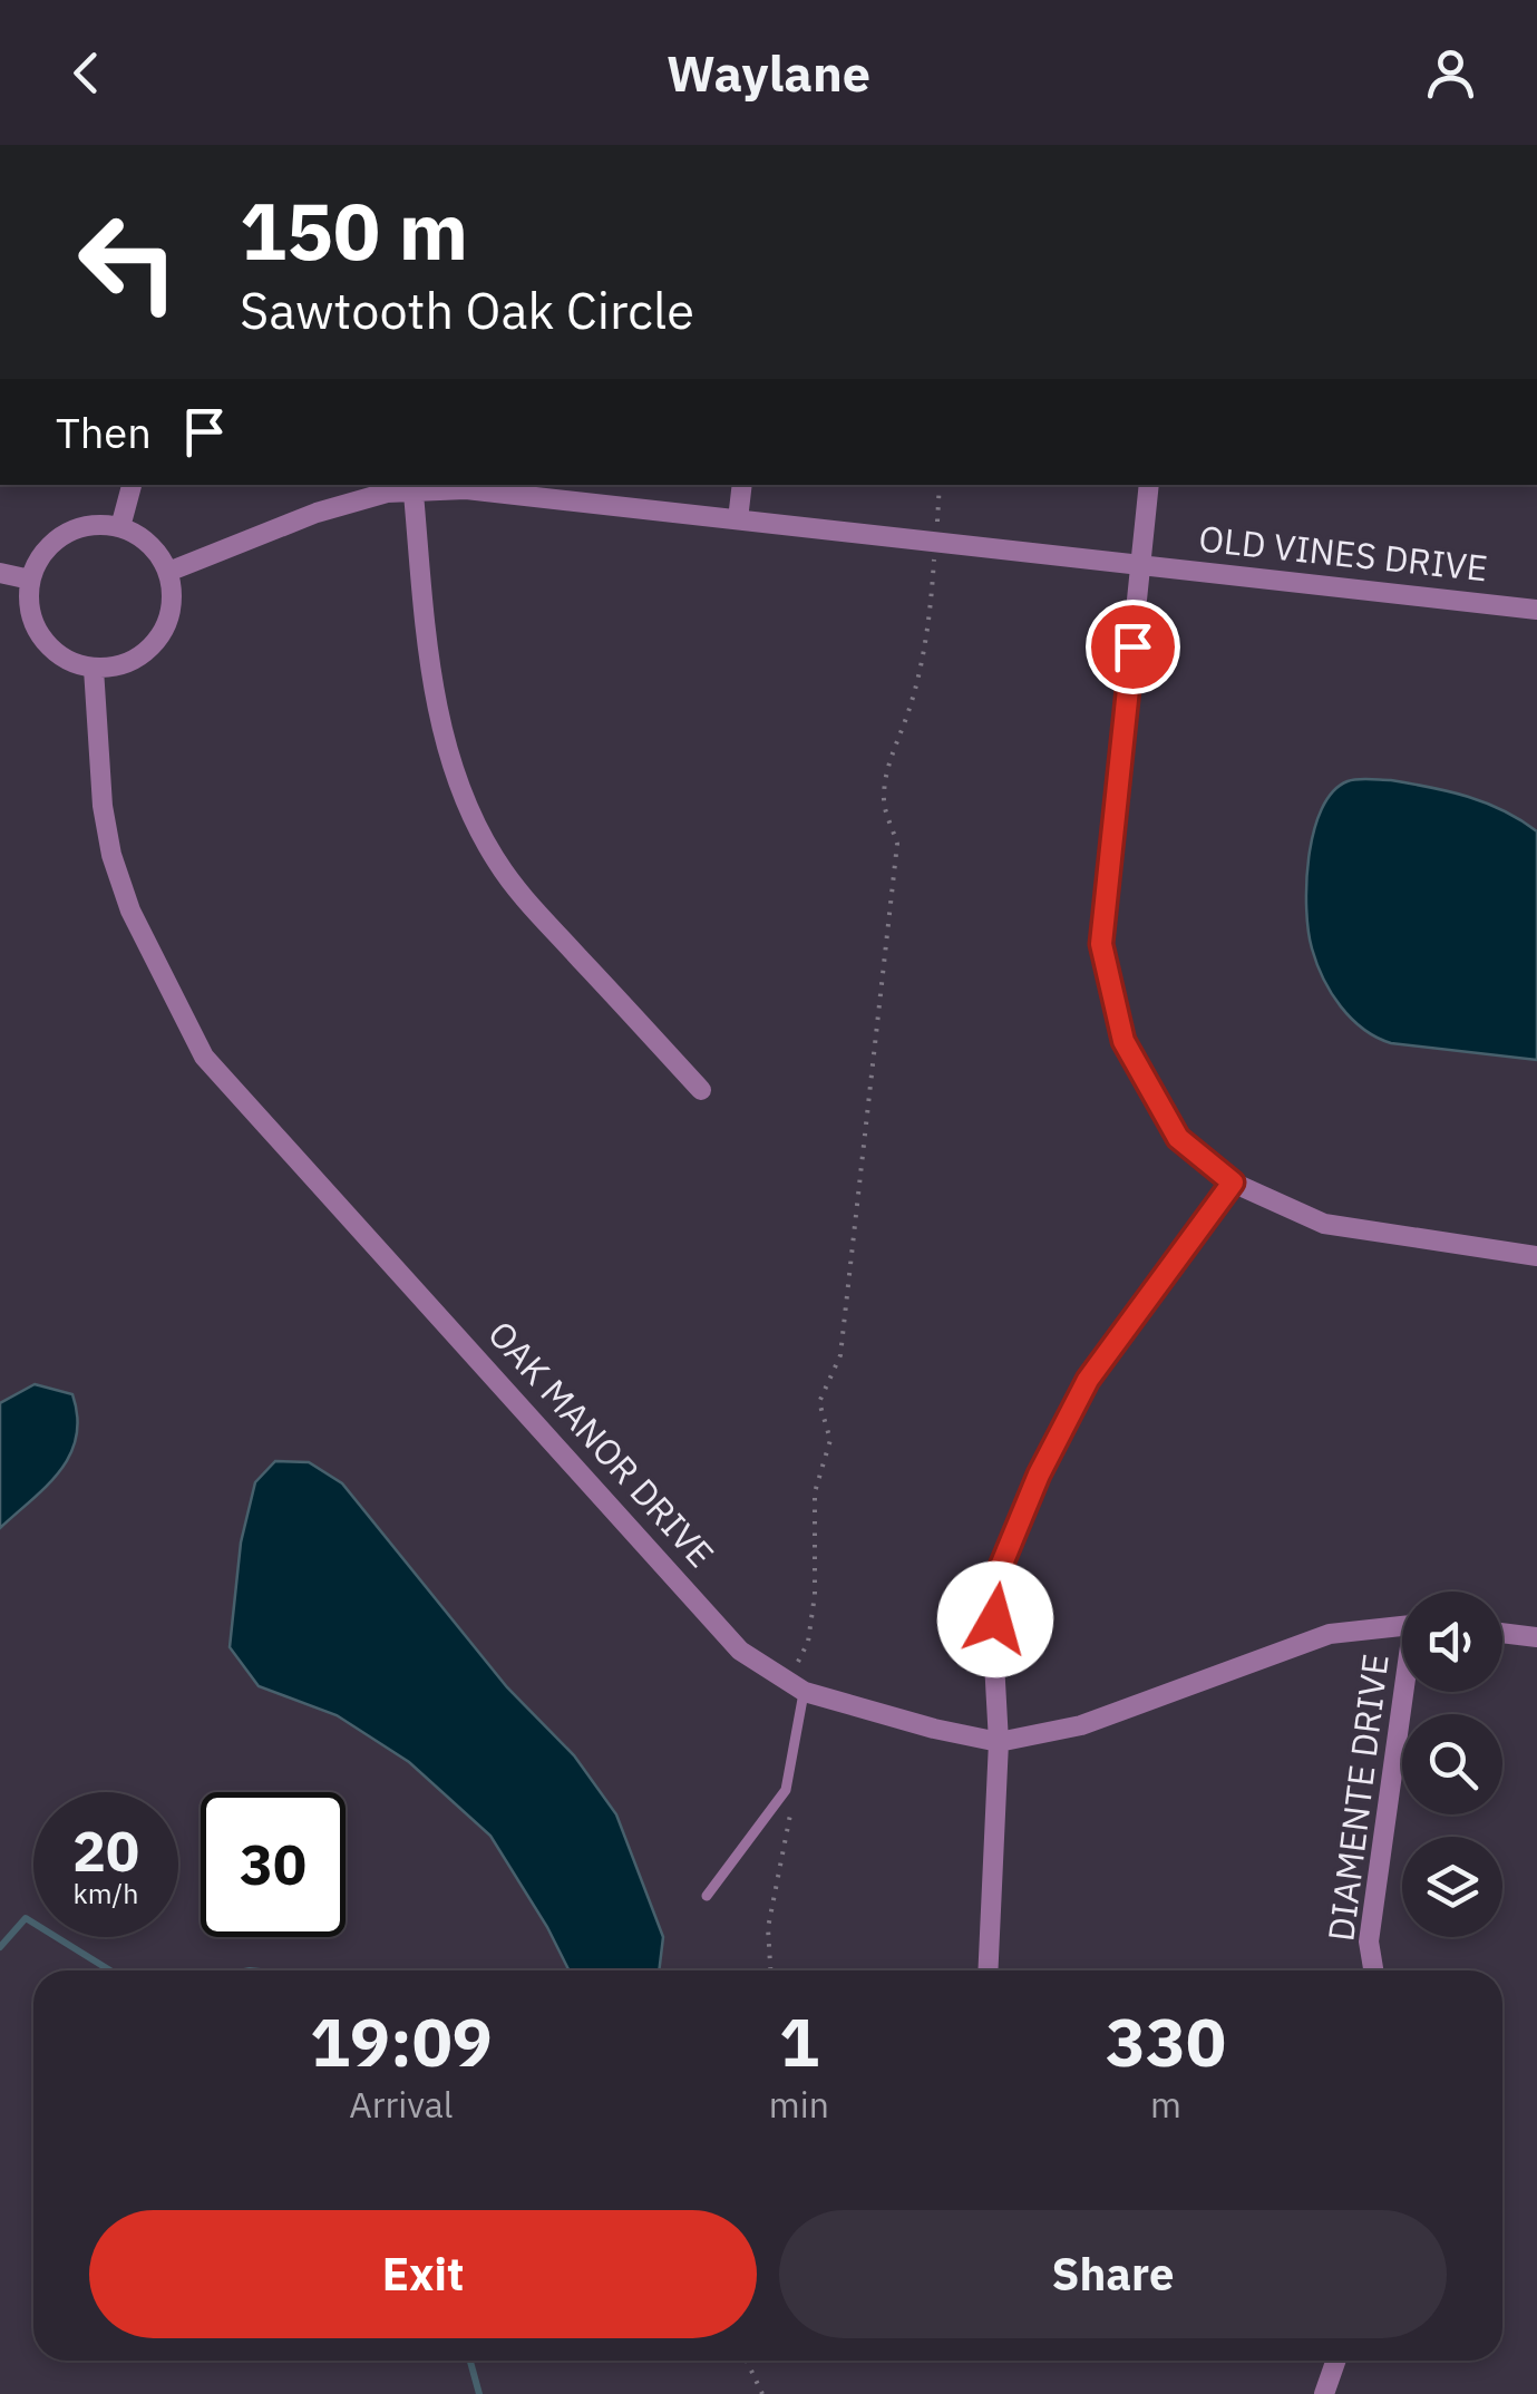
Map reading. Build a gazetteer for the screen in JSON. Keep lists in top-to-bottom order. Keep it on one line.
{"streets":{"street":["OLD VINES DRIVE","OAK MANOR DRIVE","DIAMENTE DRIVE"]},"crossings":[["OLD VINES DRIVE","OAK MANOR DRIVE"]],"page":{"header":"Waylane","turn":["150 m","Sawtooth Oak Circle"],"then":"Then","speed":"20 km/h","limit":"30","eta":["19:09","Arrival","1","min","330","m"],"buttons":["Exit","Share"]}}
